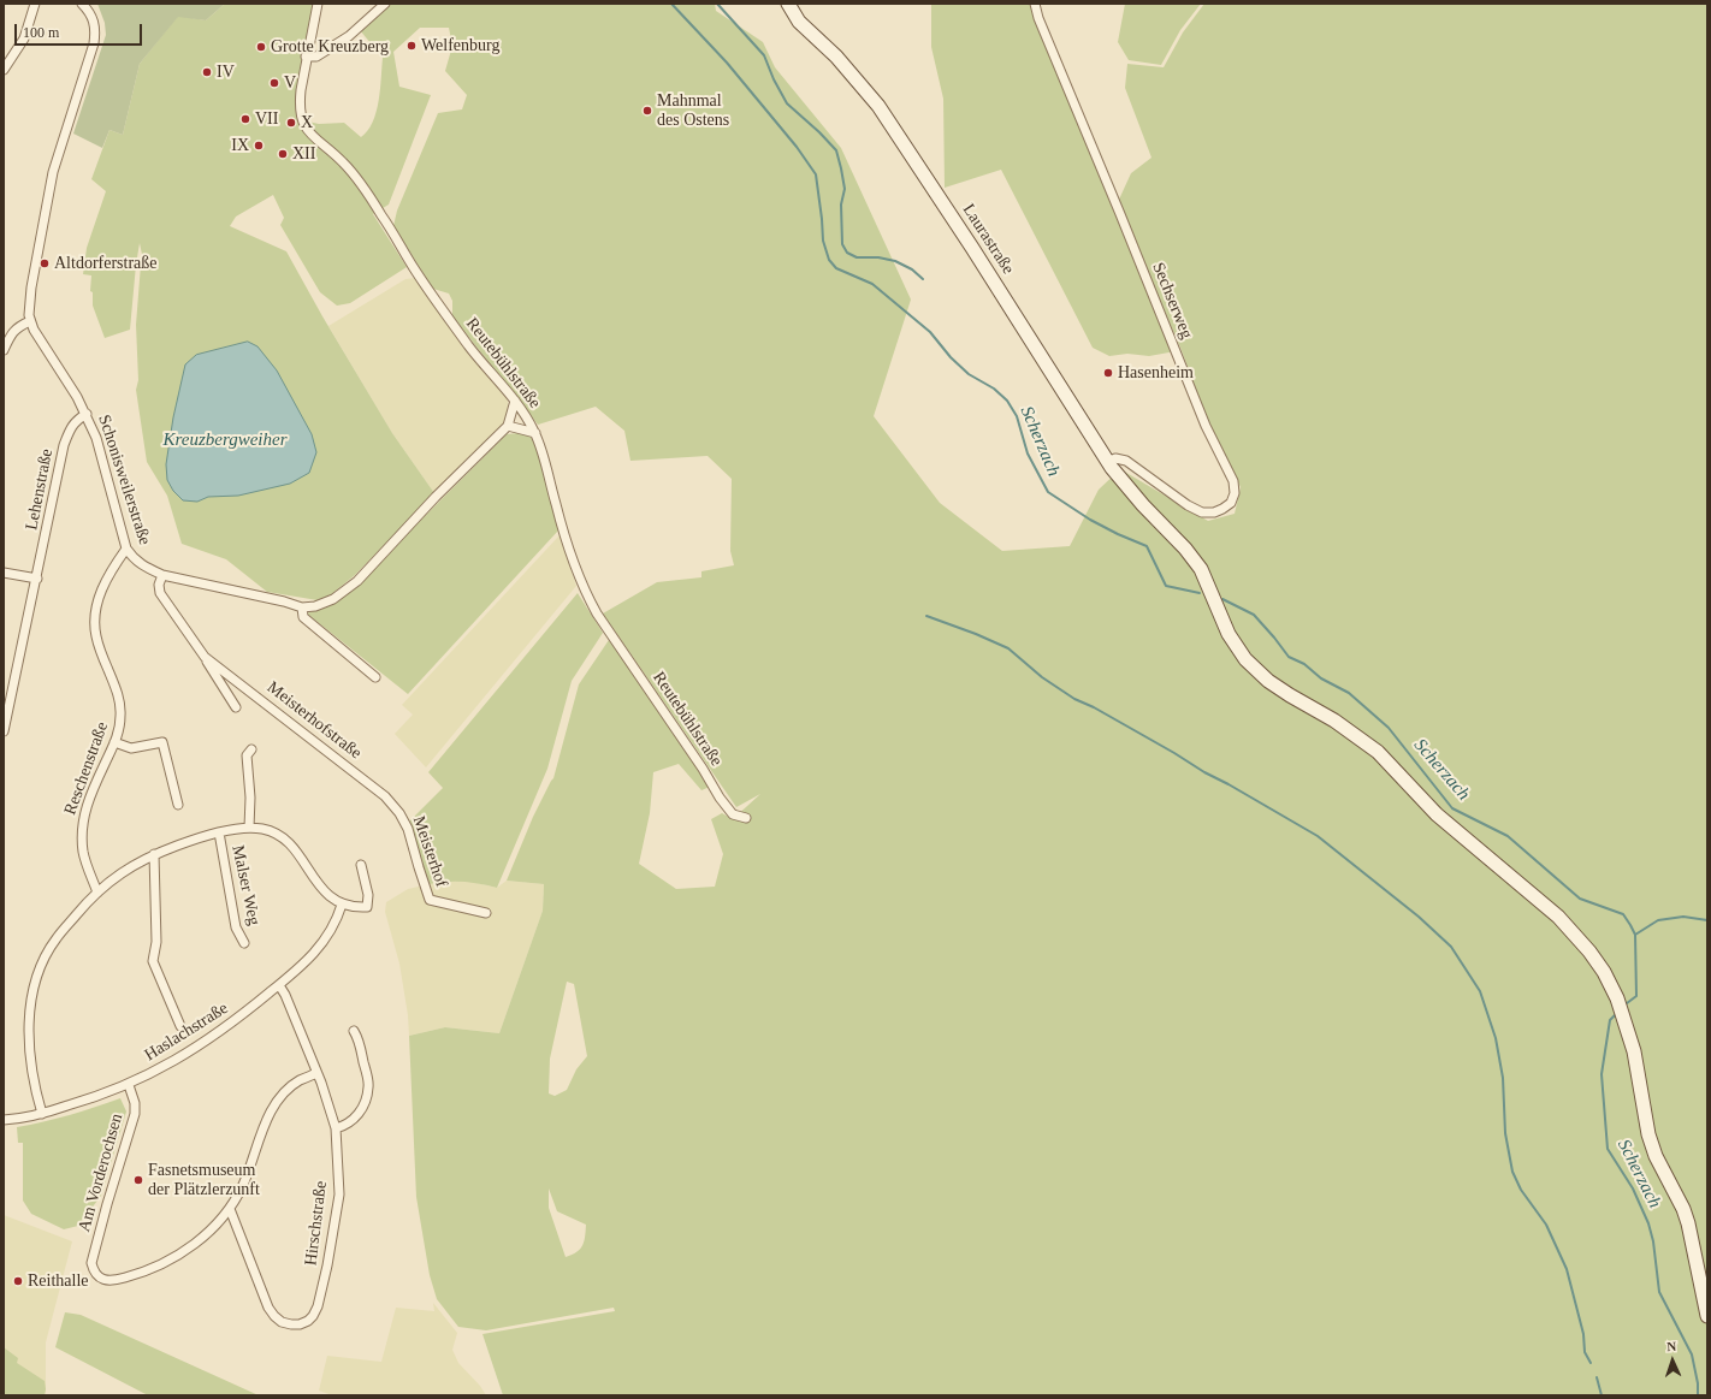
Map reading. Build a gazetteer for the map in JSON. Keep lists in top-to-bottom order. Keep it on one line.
{"streets":{"street":["Laurastraße","Sechserweg","Reutebühlstraße","Schonisweilerstraße","Lehenstraße","Meisterhofstraße","Reschenstraße","Meisterhof","Malser Weg","Haslachstraße","Am Vorderochsen","Hirschstraße"]},"crossings":[["Laurastraße","Sechserweg"],["Reutebühlstraße","Schonisweilerstraße"],["Schonisweilerstraße","Lehenstraße"],["Schonisweilerstraße","Meisterhofstraße"],["Schonisweilerstraße","Reschenstraße"],["Meisterhofstraße","Meisterhof"],["Haslachstraße","Am Vorderochsen"],["Haslachstraße","Hirschstraße"],["Am Vorderochsen","Hirschstraße"]],"water":["Kreuzbergweiher","Scherzach"],"places":["Welfenburg","Grotte Kreuzberg","IV","V","Mahnmal des Ostens","VII","X","IX","XII","Altdorferstraße","Hasenheim","Fasnetsmuseum der Plätzlerzunft","Reithalle"],"scale_bar":"100 m","north":"top"}
